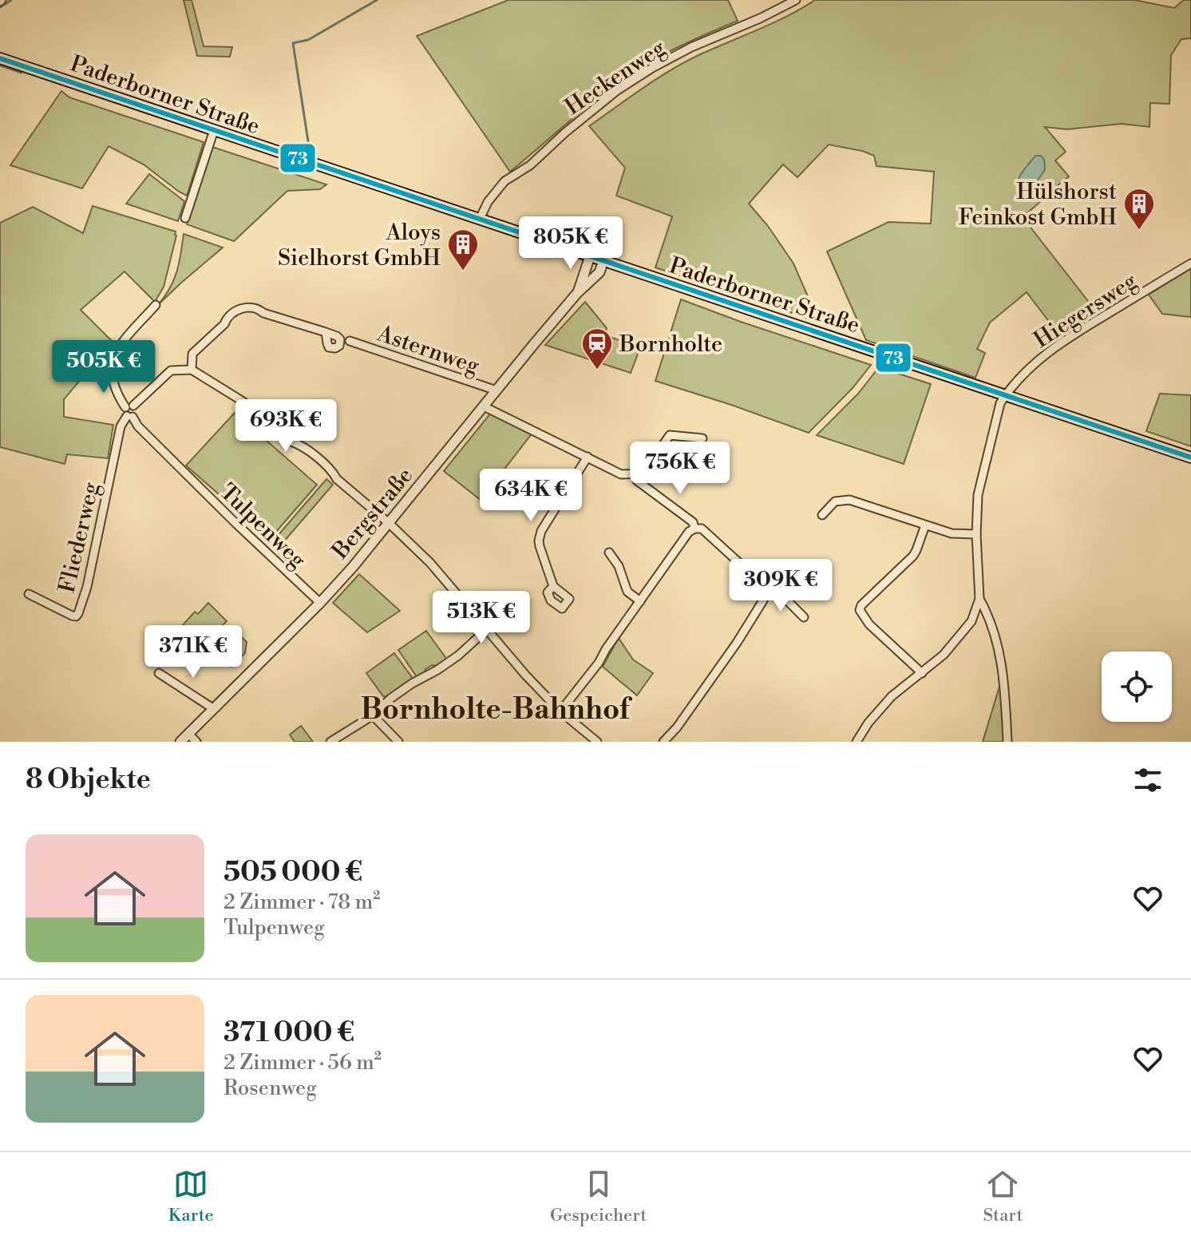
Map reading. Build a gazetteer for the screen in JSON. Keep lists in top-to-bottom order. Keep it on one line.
{"streets":{"main road":["Paderborner Straße"],"street":["Heckenweg","Hiegersweg","Asternweg","Bergstraße","Tulpenweg","Fliederweg"]},"crossings":[["Heckenweg","Paderborner Straße"],["Paderborner Straße","Hiegersweg"],["Paderborner Straße","Bergstraße"],["Asternweg","Bergstraße"],["Bergstraße","Tulpenweg"],["Tulpenweg","Fliederweg"]],"districts":["Bornholte-Bahnhof"],"places":{"building":["Hülshorst Feinkost GmbH","Aloys Sielhorst GmbH"],"station":["Bornholte"]},"lines":["transit line 73"],"page":{"price":["805K €","505K €","693K €","756K €","634K €","309K €","513K €","371K €"],"heading":"8 Objekte","list":[{"name":"505 000 €","note":"2 Zimmer · 78 m² · Tulpenweg"},{"name":"371 000 €","note":"2 Zimmer · 56 m² · Rosenweg"}],"tabs":["Karte","Gespeichert","Start"]}}
